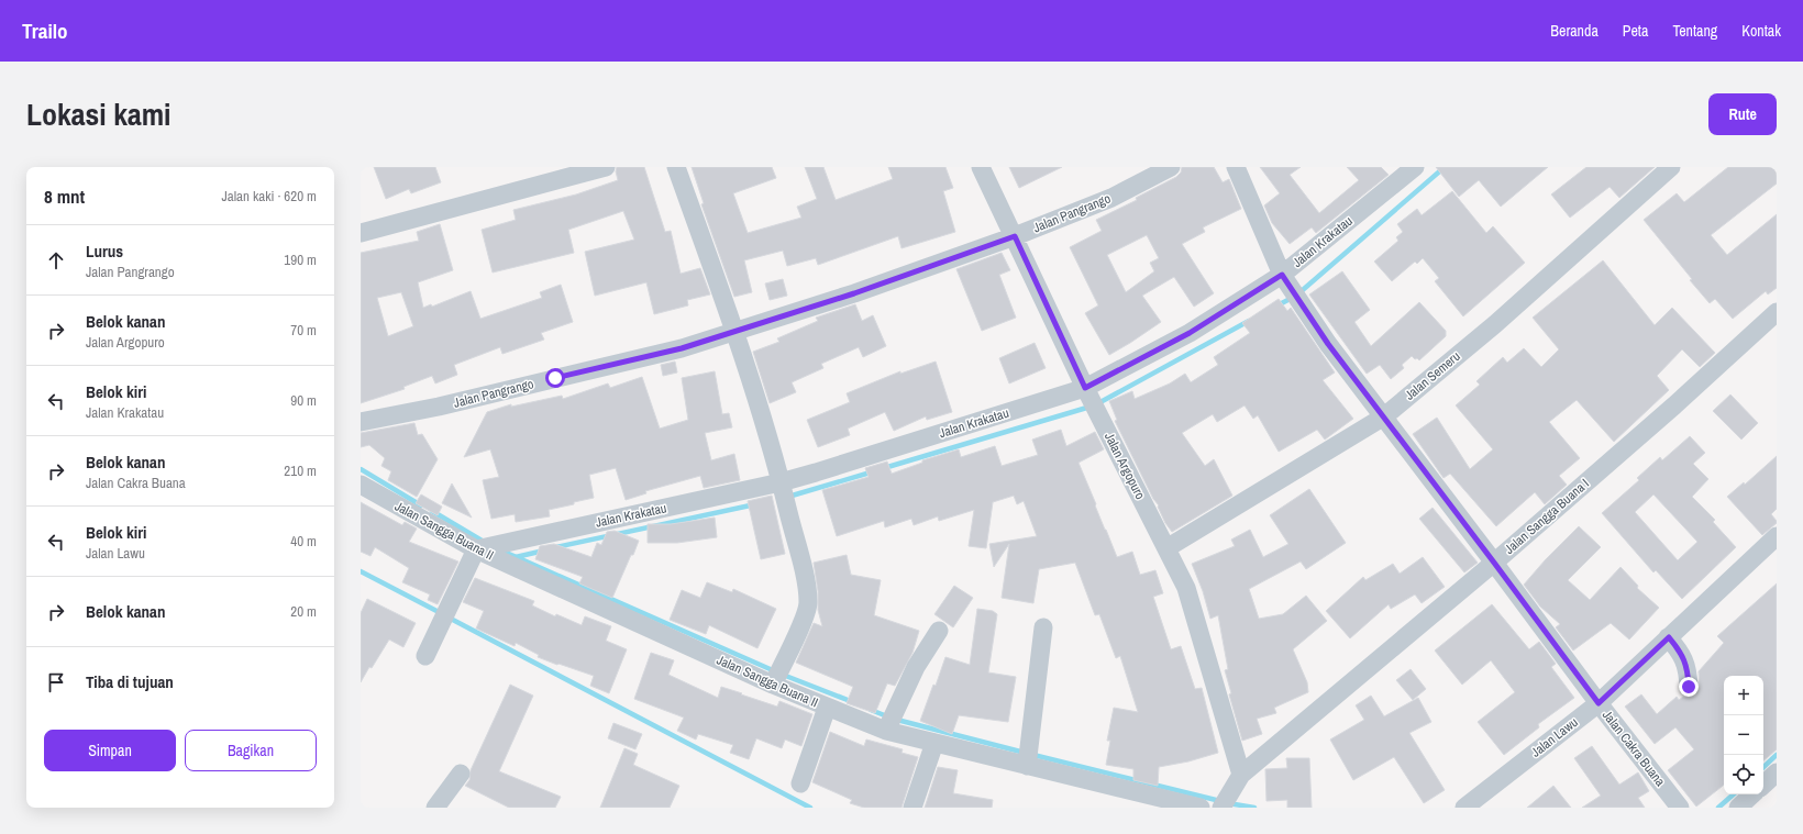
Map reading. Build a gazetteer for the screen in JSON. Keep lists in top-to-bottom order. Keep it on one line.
{"streets":{"street":["Jalan Pangrango","Jalan Krakatau","Jalan Semeru","Jalan Argopuro","Jalan Sangga Buana I","Jalan Sangga Buana II","Jalan Lawu","Jalan Cakra Buana"]},"crossings":[["Jalan Pangrango","Jalan Argopuro"],["Jalan Krakatau","Jalan Argopuro"],["Jalan Krakatau","Jalan Sangga Buana II"],["Jalan Krakatau","Jalan Cakra Buana"],["Jalan Semeru","Jalan Argopuro"],["Jalan Semeru","Jalan Cakra Buana"],["Jalan Argopuro","Jalan Sangga Buana I"],["Jalan Sangga Buana I","Jalan Cakra Buana"],["Jalan Lawu","Jalan Cakra Buana"]],"page":{"header":"Trailo","nav":["Beranda","Peta","Tentang","Kontak"],"title":"Lokasi kami","buttons":["Rute",["Simpan","Bagikan"]],"heading":["8 mnt","Jalan kaki · 620 m"],"list":[["Lurus","Jalan Pangrango","190 m"],["Belok kanan","Jalan Argopuro","70 m"],["Belok kiri","Jalan Krakatau","90 m"],["Belok kanan","Jalan Cakra Buana","210 m"],["Belok kiri","Jalan Lawu","40 m"],["Belok kanan","20 m"],"Tiba di tujuan"],"map_buttons":["+","−"]}}
